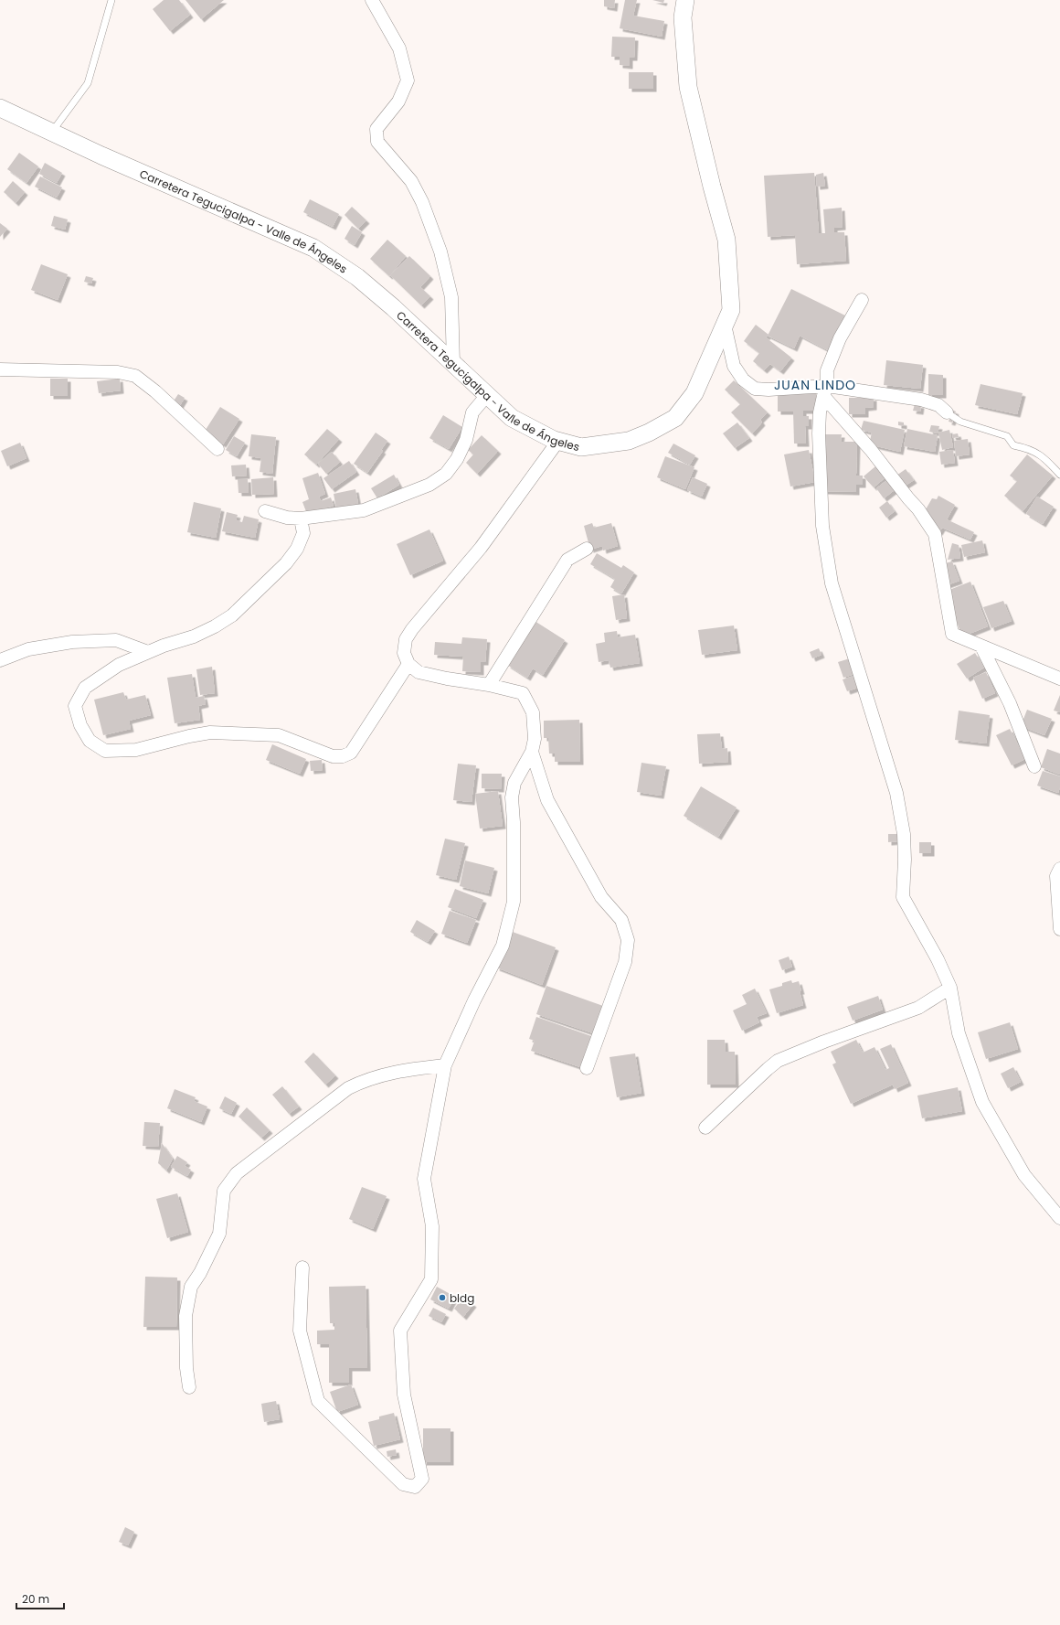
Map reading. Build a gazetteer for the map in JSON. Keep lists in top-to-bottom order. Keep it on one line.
{"streets":{"main road":["Carretera Tegucigalpa - Valle de Ángeles"]},"districts":["JUAN LINDO"],"places":["bldg"],"scale_bar":"20 m"}
